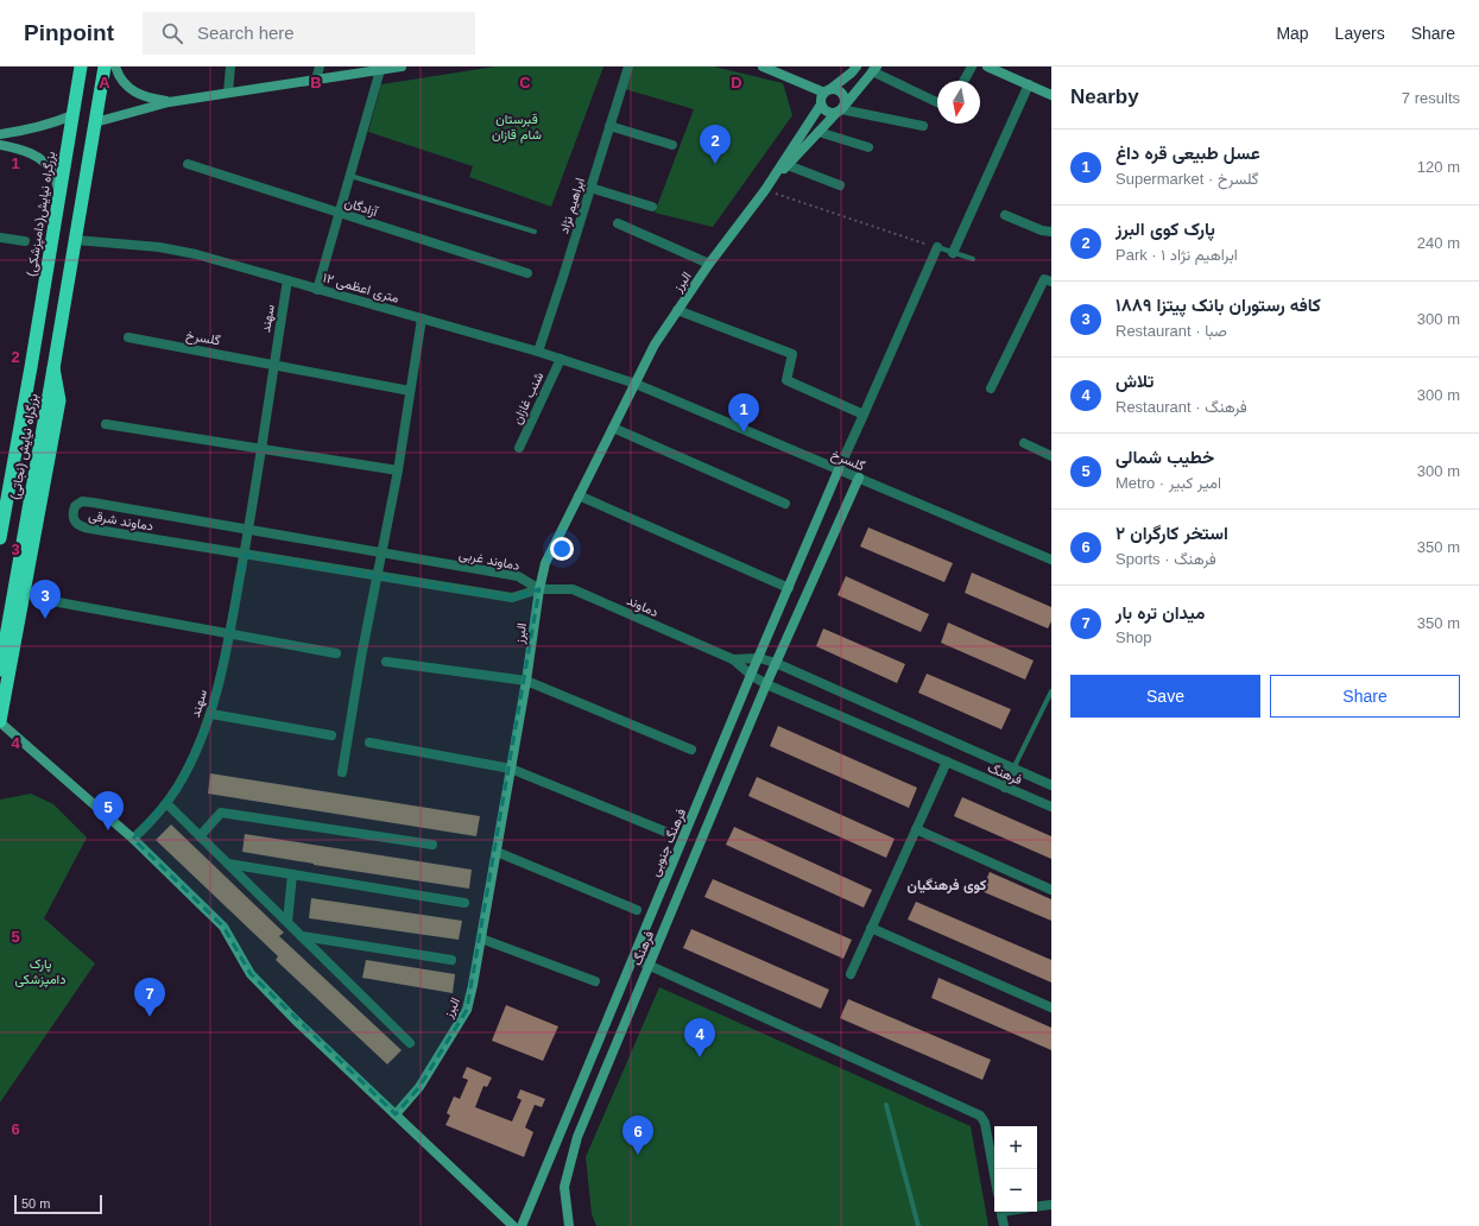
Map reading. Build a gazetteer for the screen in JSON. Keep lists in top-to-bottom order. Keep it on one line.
{"streets":{"highway":["بزرگراه نیایش(دامپزشکی)","بزرگراه نیایش (نجاتی)"],"main road":["البرز","فرهنگ","فرهنگ جنوبی"],"street":["ابراهیم نژاد","آزادگان","۱۲ متری اعظمی","سهند","گلسرخ","شنب غازان","دماوند شرقی","دماوند غربی","دماوند"]},"crossings":[["ابراهیم نژاد","۱۲ متری اعظمی"],["بزرگراه نیایش(دامپزشکی)","بزرگراه نیایش (نجاتی)"],["البرز","۱۲ متری اعظمی"],["البرز","گلسرخ"],["البرز","دماوند غربی"],["البرز","دماوند"],["۱۲ متری اعظمی","سهند"],["۱۲ متری اعظمی","گلسرخ"],["۱۲ متری اعظمی","شنب غازان"],["سهند","گلسرخ"],["سهند","دماوند شرقی"],["سهند","دماوند غربی"],["گلسرخ","فرهنگ"],["گلسرخ","فرهنگ جنوبی"],["دماوند شرقی","دماوند غربی"],["دماوند غربی","دماوند"],["دماوند","فرهنگ"],["فرهنگ","فرهنگ جنوبی"]],"districts":["کوی فرهنگیان"],"parks":["قبرستان شام قازان","پارک دامپزشکی"],"scale_bar":"50 m","north":"bottom","page":{"header":"Pinpoint","search":"Search here","nav":["Map","Layers","Share"],"heading":["Nearby","7 results"],"pins":["2","1","3","5","7","4","6"],"list":[{"mark":"1","name":"عسل طبیعی قره داغ","note":"Supermarket · گلسرخ","value":"120 m"},{"mark":"2","name":"پارک کوی البرز","note":"Park · ابراهیم نژاد ۱","value":"240 m"},{"mark":"3","name":"کافه رستوران بانک پیتزا ۱۸۸۹","note":"Restaurant · صبا","value":"300 m"},{"mark":"4","name":"تلاش","note":"Restaurant · فرهنگ","value":"300 m"},{"mark":"5","name":"خطیب شمالی","note":"Metro · امیر کبیر","value":"300 m"},{"mark":"6","name":"استخر کارگران ۲","note":"Sports · فرهنگ","value":"350 m"},{"mark":"7","name":"میدان تره بار","note":"Shop","value":"350 m"}],"buttons":["Save","Share"],"map_buttons":["+","−"],"scale":"50 m"},"grid":{"columns":["A","B","C","D"],"rows":["1","2","3","4","5","6"]}}
